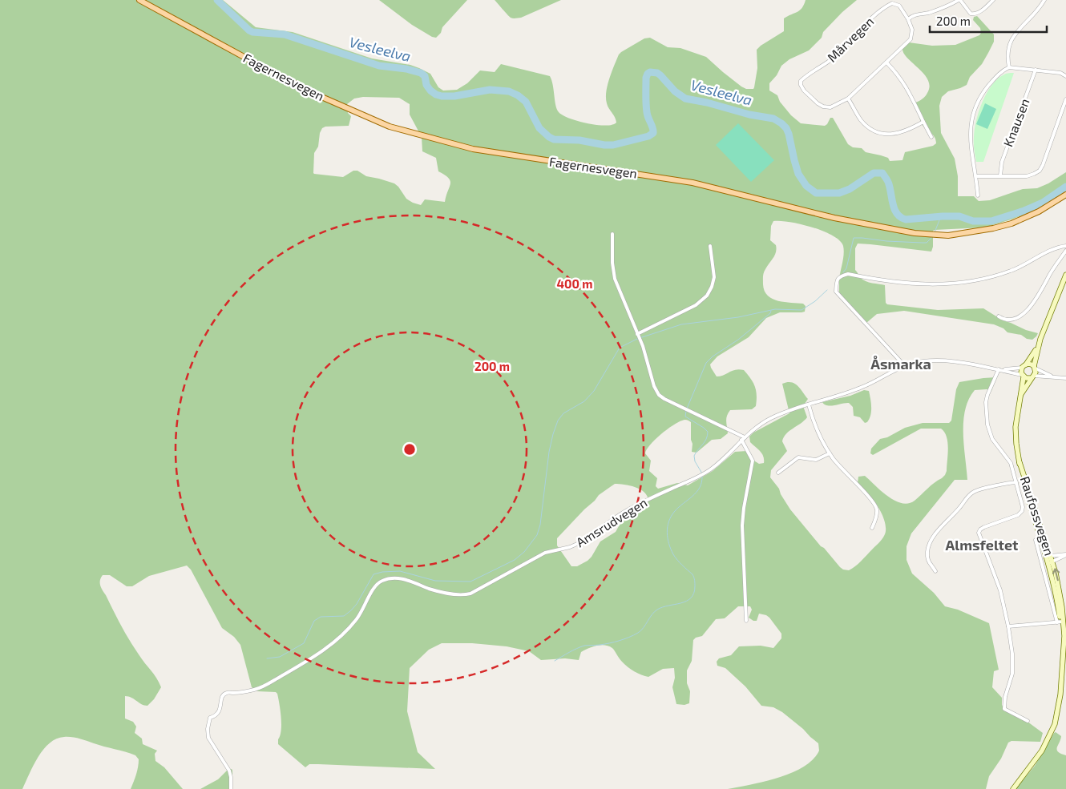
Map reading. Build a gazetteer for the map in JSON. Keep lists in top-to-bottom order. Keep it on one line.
{"streets":{"main road":["Fagernesvegen","Raufossvegen"],"street":["Mårvegen","Knausen","Amsrudvegen"]},"crossings":[["Raufossvegen","Amsrudvegen"]],"districts":["Åsmarka","Almsfeltet"],"water":["Vesleelva"],"scale_bar":"200 m","rings":["400 m","200 m"]}
